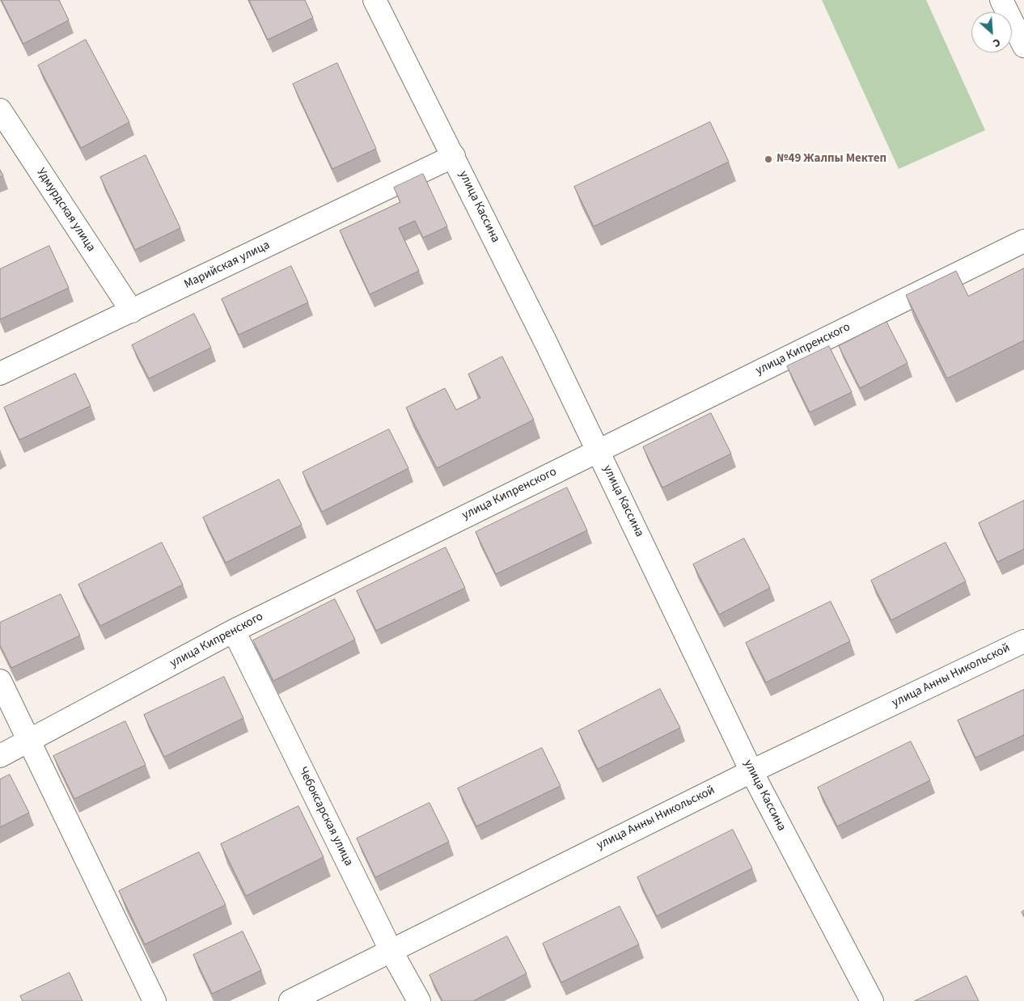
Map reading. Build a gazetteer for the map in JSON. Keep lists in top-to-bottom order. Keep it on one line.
{"streets":{"street":["улица Кассина","Удмурдская улица","Марийская улица","улица Кипренского","улица Анны Никольской","Чебоксарская улица"]},"crossings":[["улица Кассина","Марийская улица"],["улица Кассина","улица Кипренского"],["улица Кассина","улица Анны Никольской"],["Удмурдская улица","Марийская улица"],["улица Кипренского","Чебоксарская улица"],["улица Анны Никольской","Чебоксарская улица"]],"places":["№49 Жалпы Мектеп"],"north":"bottom right"}
